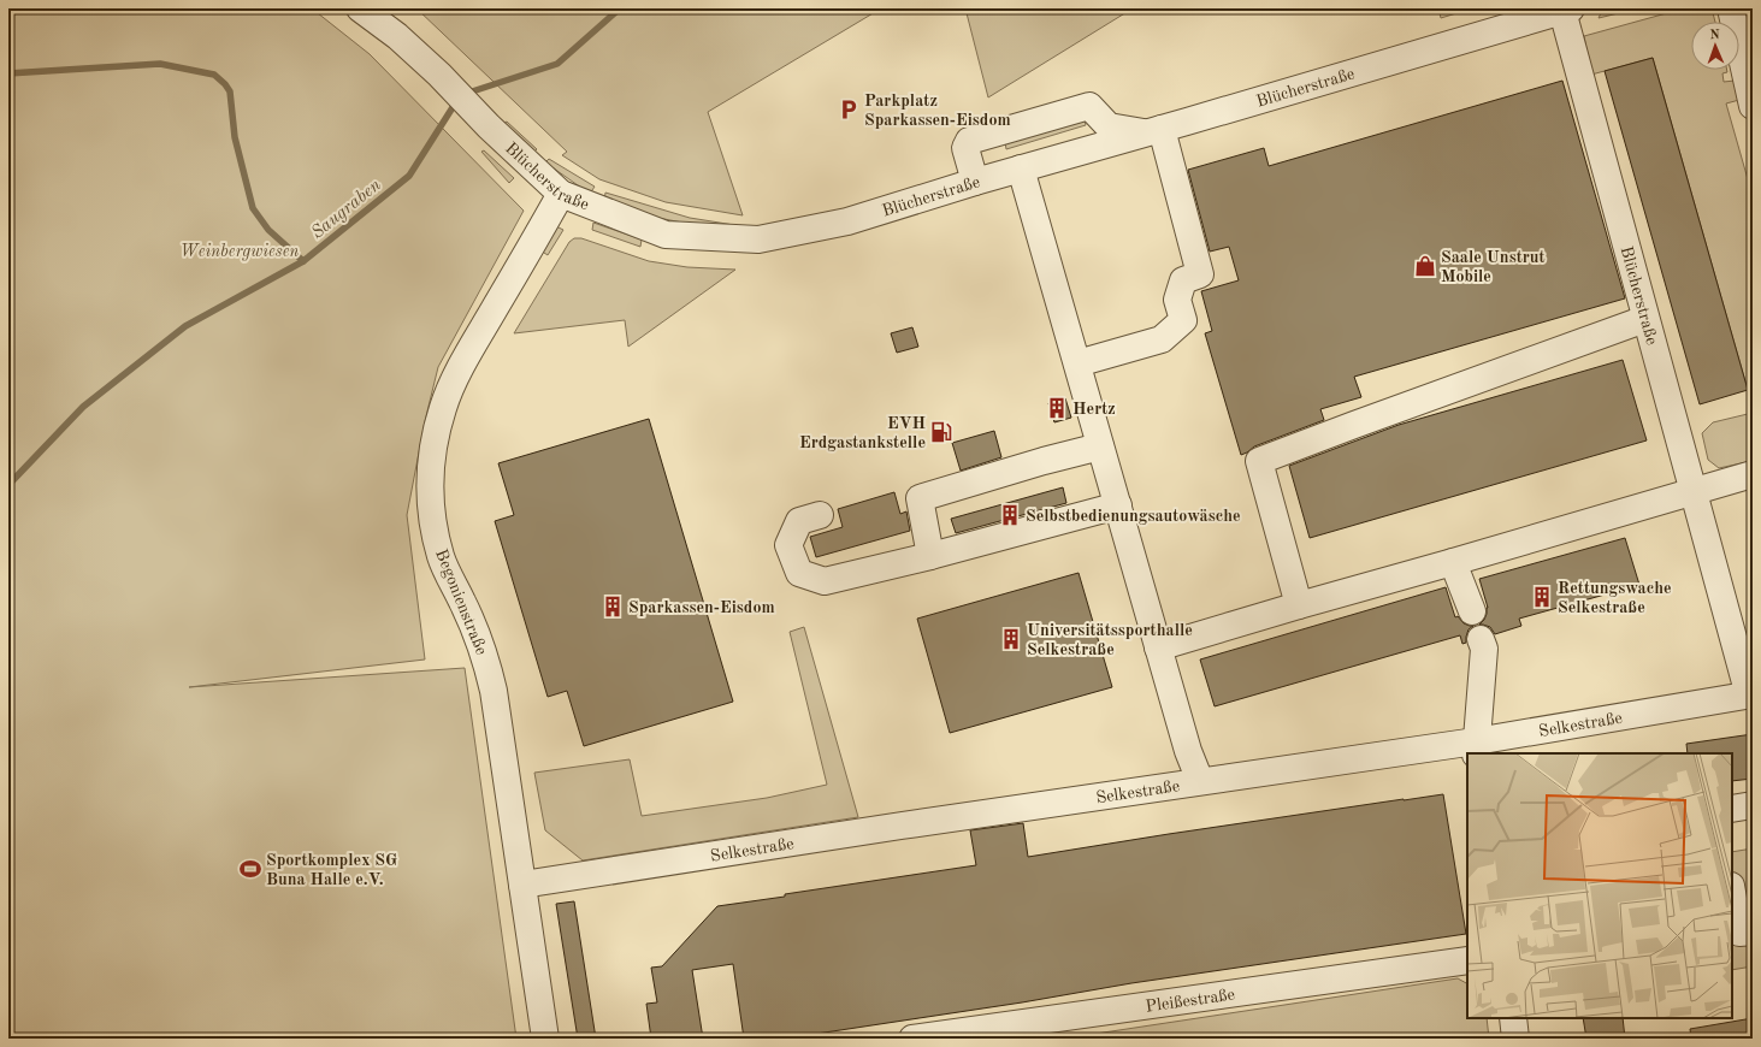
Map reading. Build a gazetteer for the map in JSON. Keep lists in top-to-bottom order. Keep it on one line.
{"streets":{"street":["Blücherstraße","Begonienstraße","Selkestraße","Pleißestraße"]},"crossings":[["Blücherstraße","Begonienstraße"],["Blücherstraße","Selkestraße"],["Begonienstraße","Selkestraße"]],"water":["Saugraben"],"parks":["Weinbergwiesen"],"places":{"parking":["Parkplatz Sparkassen-Eisdom"],"shop":["Saale Unstrut Mobile"],"building":["Hertz","Selbstbedienungsautowäsche","Rettungswache Selkestraße","Sparkassen-Eisdom","Universitätssporthalle Selkestraße"],"fuel station":["EVH Erdgastankstelle"],"sports":["Sportkomplex SG Buna Halle e.V."]},"north":"top"}
